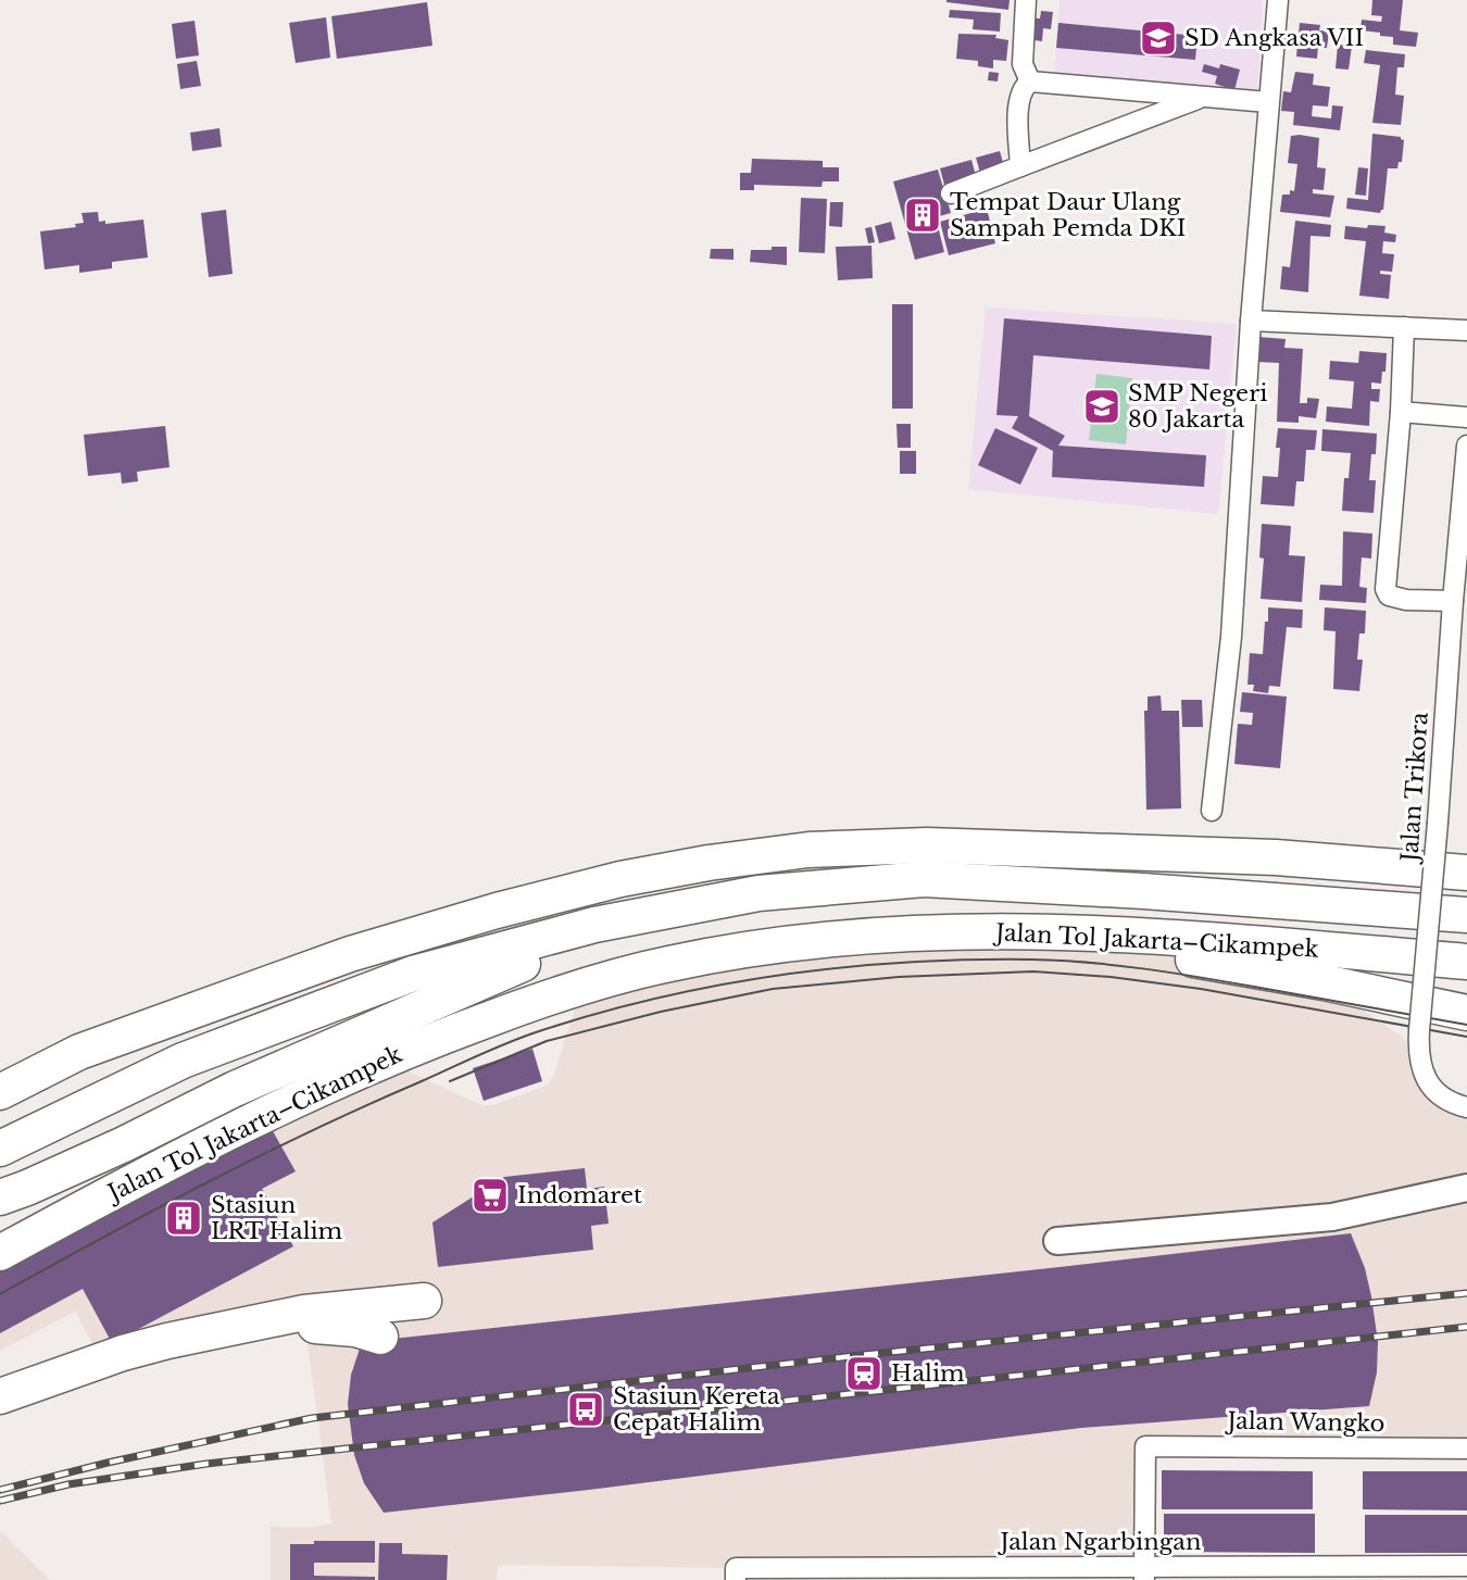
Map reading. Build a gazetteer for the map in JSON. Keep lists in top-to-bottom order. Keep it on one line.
{"streets":{"highway":["Jalan Tol Jakarta–Cikampek"],"street":["Jalan Trikora","Jalan Wangko","Jalan Ngarbingan"]},"crossings":[["Jalan Wangko","Jalan Ngarbingan"]],"places":{"school or university":["SD Angkasa VII","SMP Negeri 80 Jakarta"],"building":["Tempat Daur Ulang Sampah Pemda DKI","Stasiun LRT Halim"],"supermarket":["Indomaret"],"station":["Halim"],"bus stop":["Stasiun Kereta Cepat Halim"]}}
